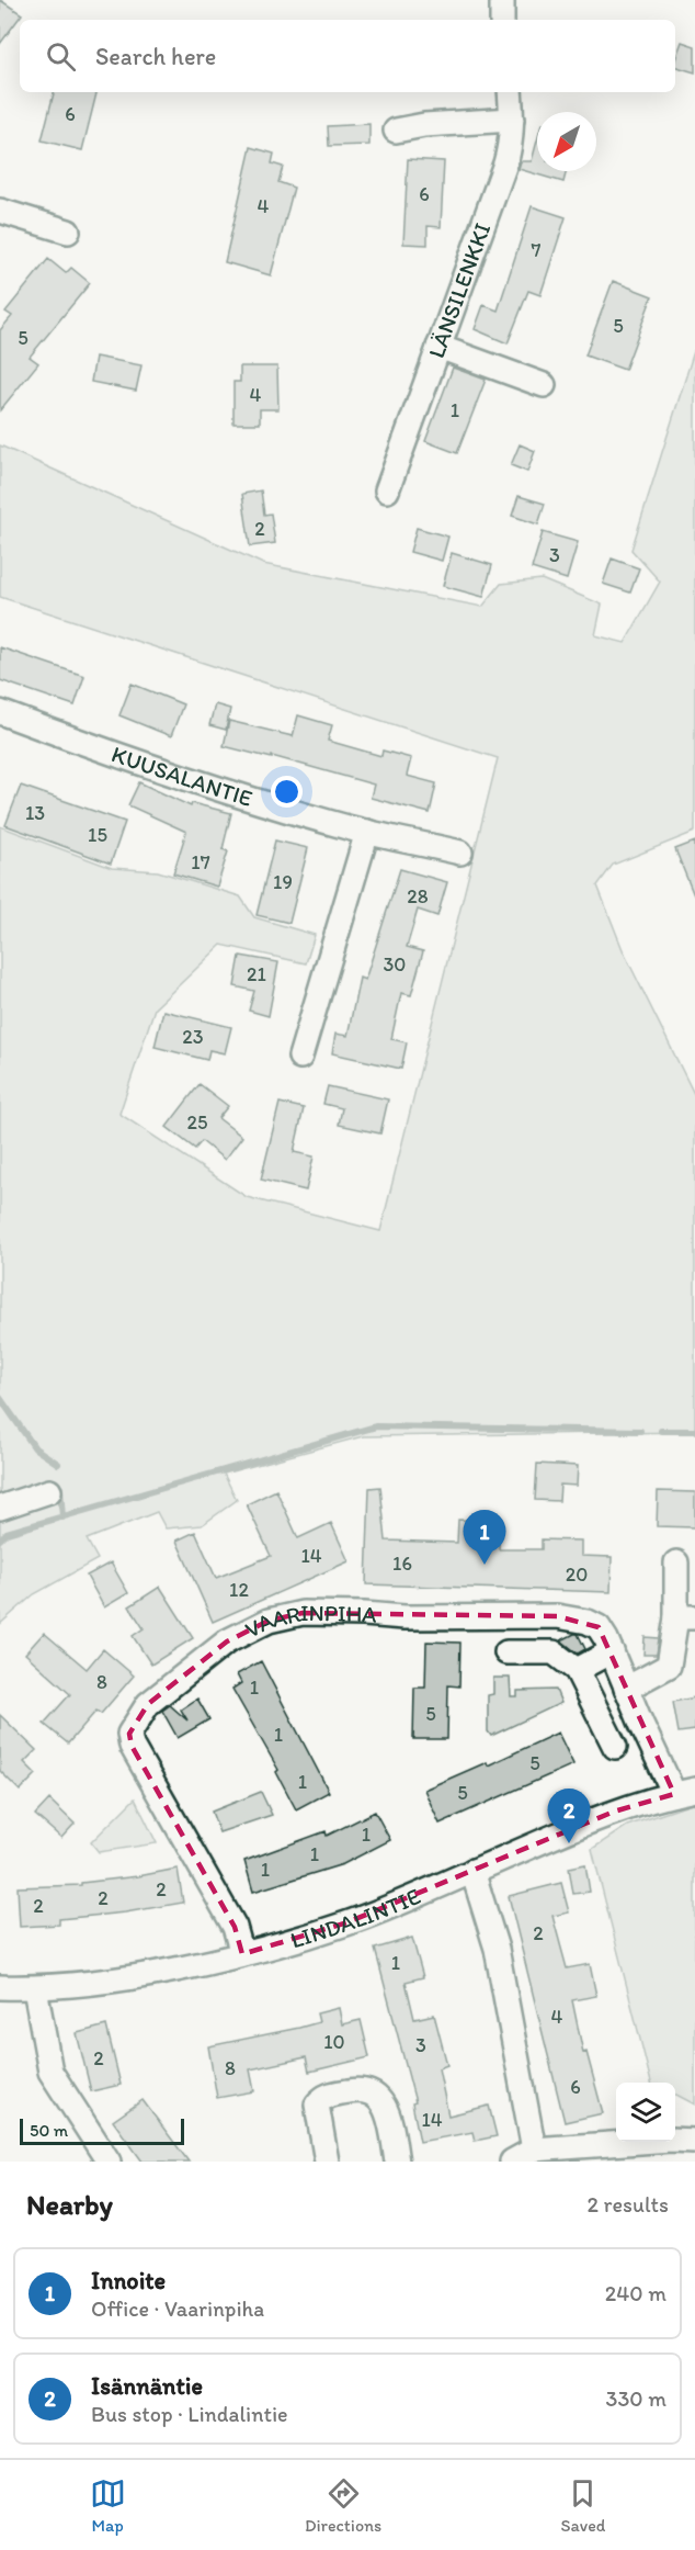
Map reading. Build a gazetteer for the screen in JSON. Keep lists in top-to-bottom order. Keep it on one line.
{"streets":{"street":["LÄNSILENKKI","KUUSALANTIE","VAARINPIHA","LINDALINTIE"]},"crossings":[["VAARINPIHA","LINDALINTIE"]],"house_numbers":["6","6","4","7","5","5","4","1","2","3","13","15","17","19","28","30","21","23","25","14","16","20","12","8","1","5","1","5","1","5","1","1","1","2","2","2","2","1","4","10","3","2","8","6","14"],"scale_bar":"50 m","north":"bottom left","page":{"search":"Search here","pins":["1","2"],"scale":"50 m","heading":["Nearby","2 results"],"list":[{"mark":"1","name":"Innoite","note":"Office · Vaarinpiha","value":"240 m"},{"mark":"2","name":"Isännäntie","note":"Bus stop · Lindalintie","value":"330 m"}],"nav":["Map","Directions","Saved"]}}
